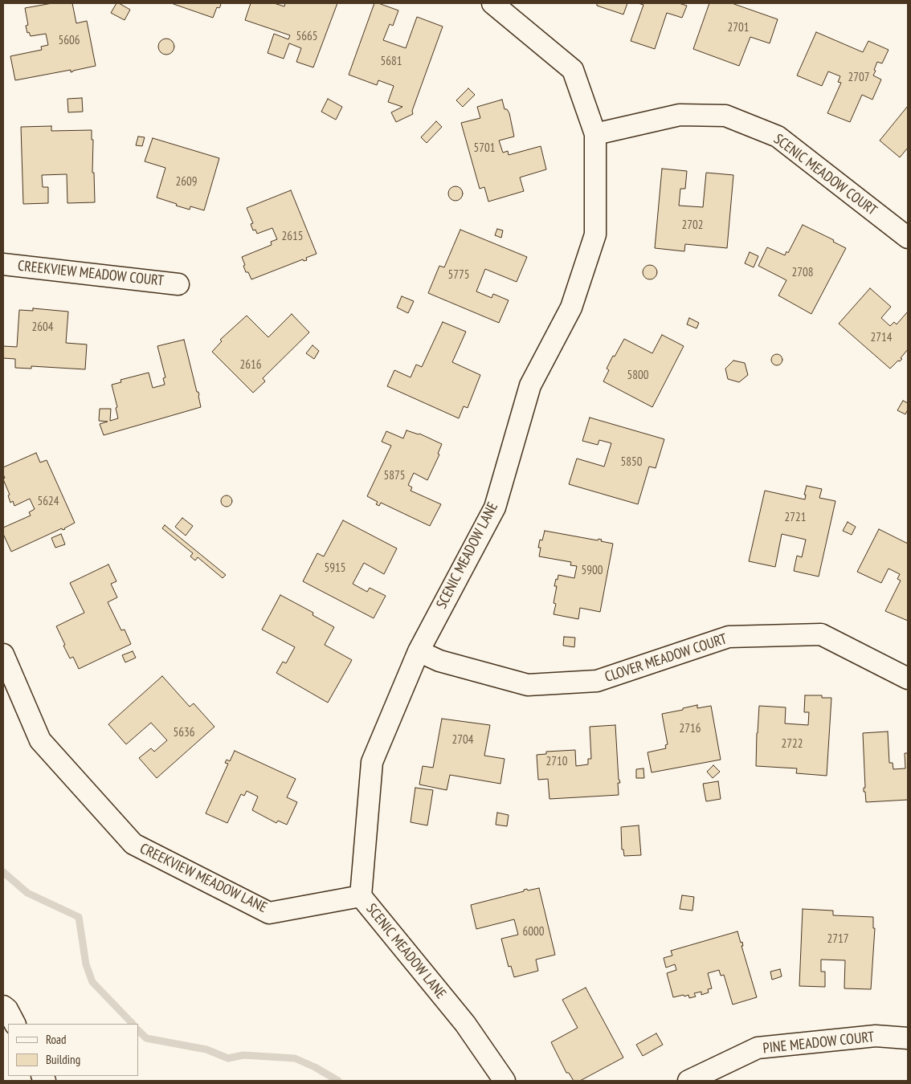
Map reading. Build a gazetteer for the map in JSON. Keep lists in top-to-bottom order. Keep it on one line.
{"streets":{"street":["SCENIC MEADOW COURT","CREEKVIEW MEADOW COURT","SCENIC MEADOW LANE","CLOVER MEADOW COURT","CREEKVIEW MEADOW LANE","PINE MEADOW COURT"]},"crossings":[["SCENIC MEADOW COURT","SCENIC MEADOW LANE"],["SCENIC MEADOW LANE","CLOVER MEADOW COURT"],["SCENIC MEADOW LANE","CREEKVIEW MEADOW LANE"]],"house_numbers":["2701","5665","5606","5681","2707","5701","2609","2702","2615","2708","5775","2604","2714","2616","5800","5850","5875","5624","2721","5915","5900","2716","5636","2704","2722","2710","6000","2717"],"legend":["Road","Building"]}
